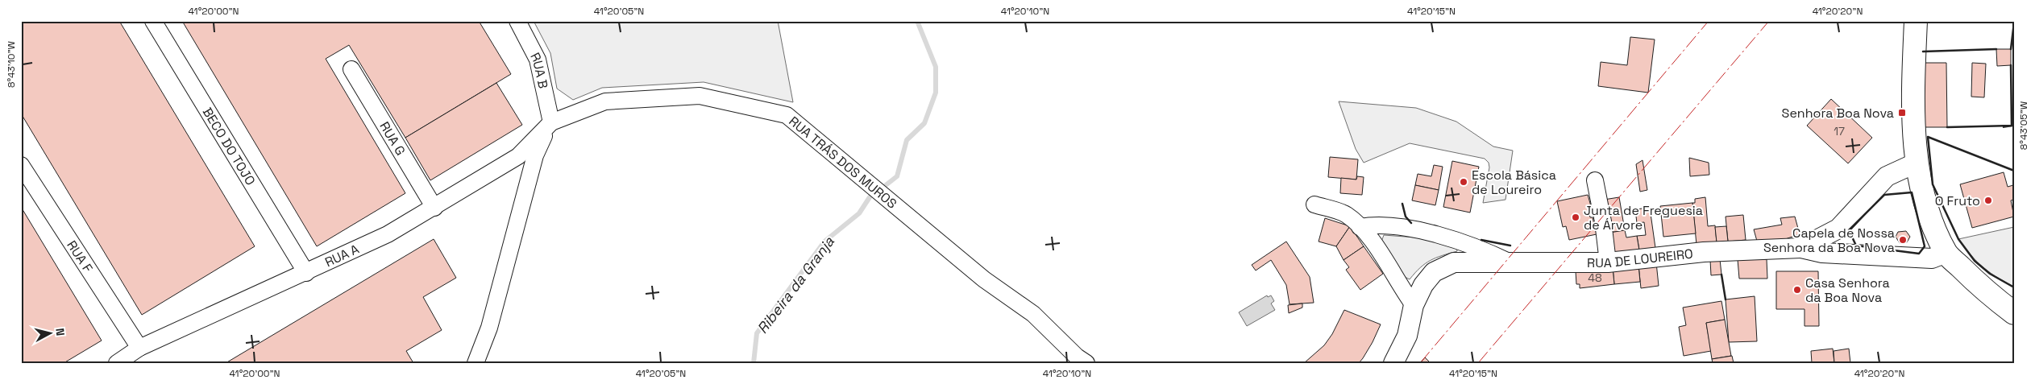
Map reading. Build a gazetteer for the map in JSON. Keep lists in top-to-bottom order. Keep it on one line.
{"streets":{"street":["RUA B","RUA G","BECO DO TOJO","RUA TRÁS DOS MUROS","RUA F","RUA A","RUA DE LOUREIRO"]},"crossings":[["RUA B","RUA TRÁS DOS MUROS"],["RUA B","RUA A"],["RUA G","RUA A"],["BECO DO TOJO","RUA A"],["RUA TRÁS DOS MUROS","RUA A"],["RUA F","RUA A"]],"water":["Ribeira da Granja"],"places":{"transit":["Senhora Boa Nova"],"other":["Escola Básica de Loureiro","O Fruto","Junta de Freguesia de Árvore","Capela de Nossa Senhora da Boa Nova","Casa Senhora da Boa Nova"]},"house_numbers":["17","48"],"north":"right","coordinates":["41°20'00\"N","41°20'05\"N","41°20'10\"N","41°20'15\"N","41°20'20\"N","8°43'10\"W","8°43'05\"W"]}
